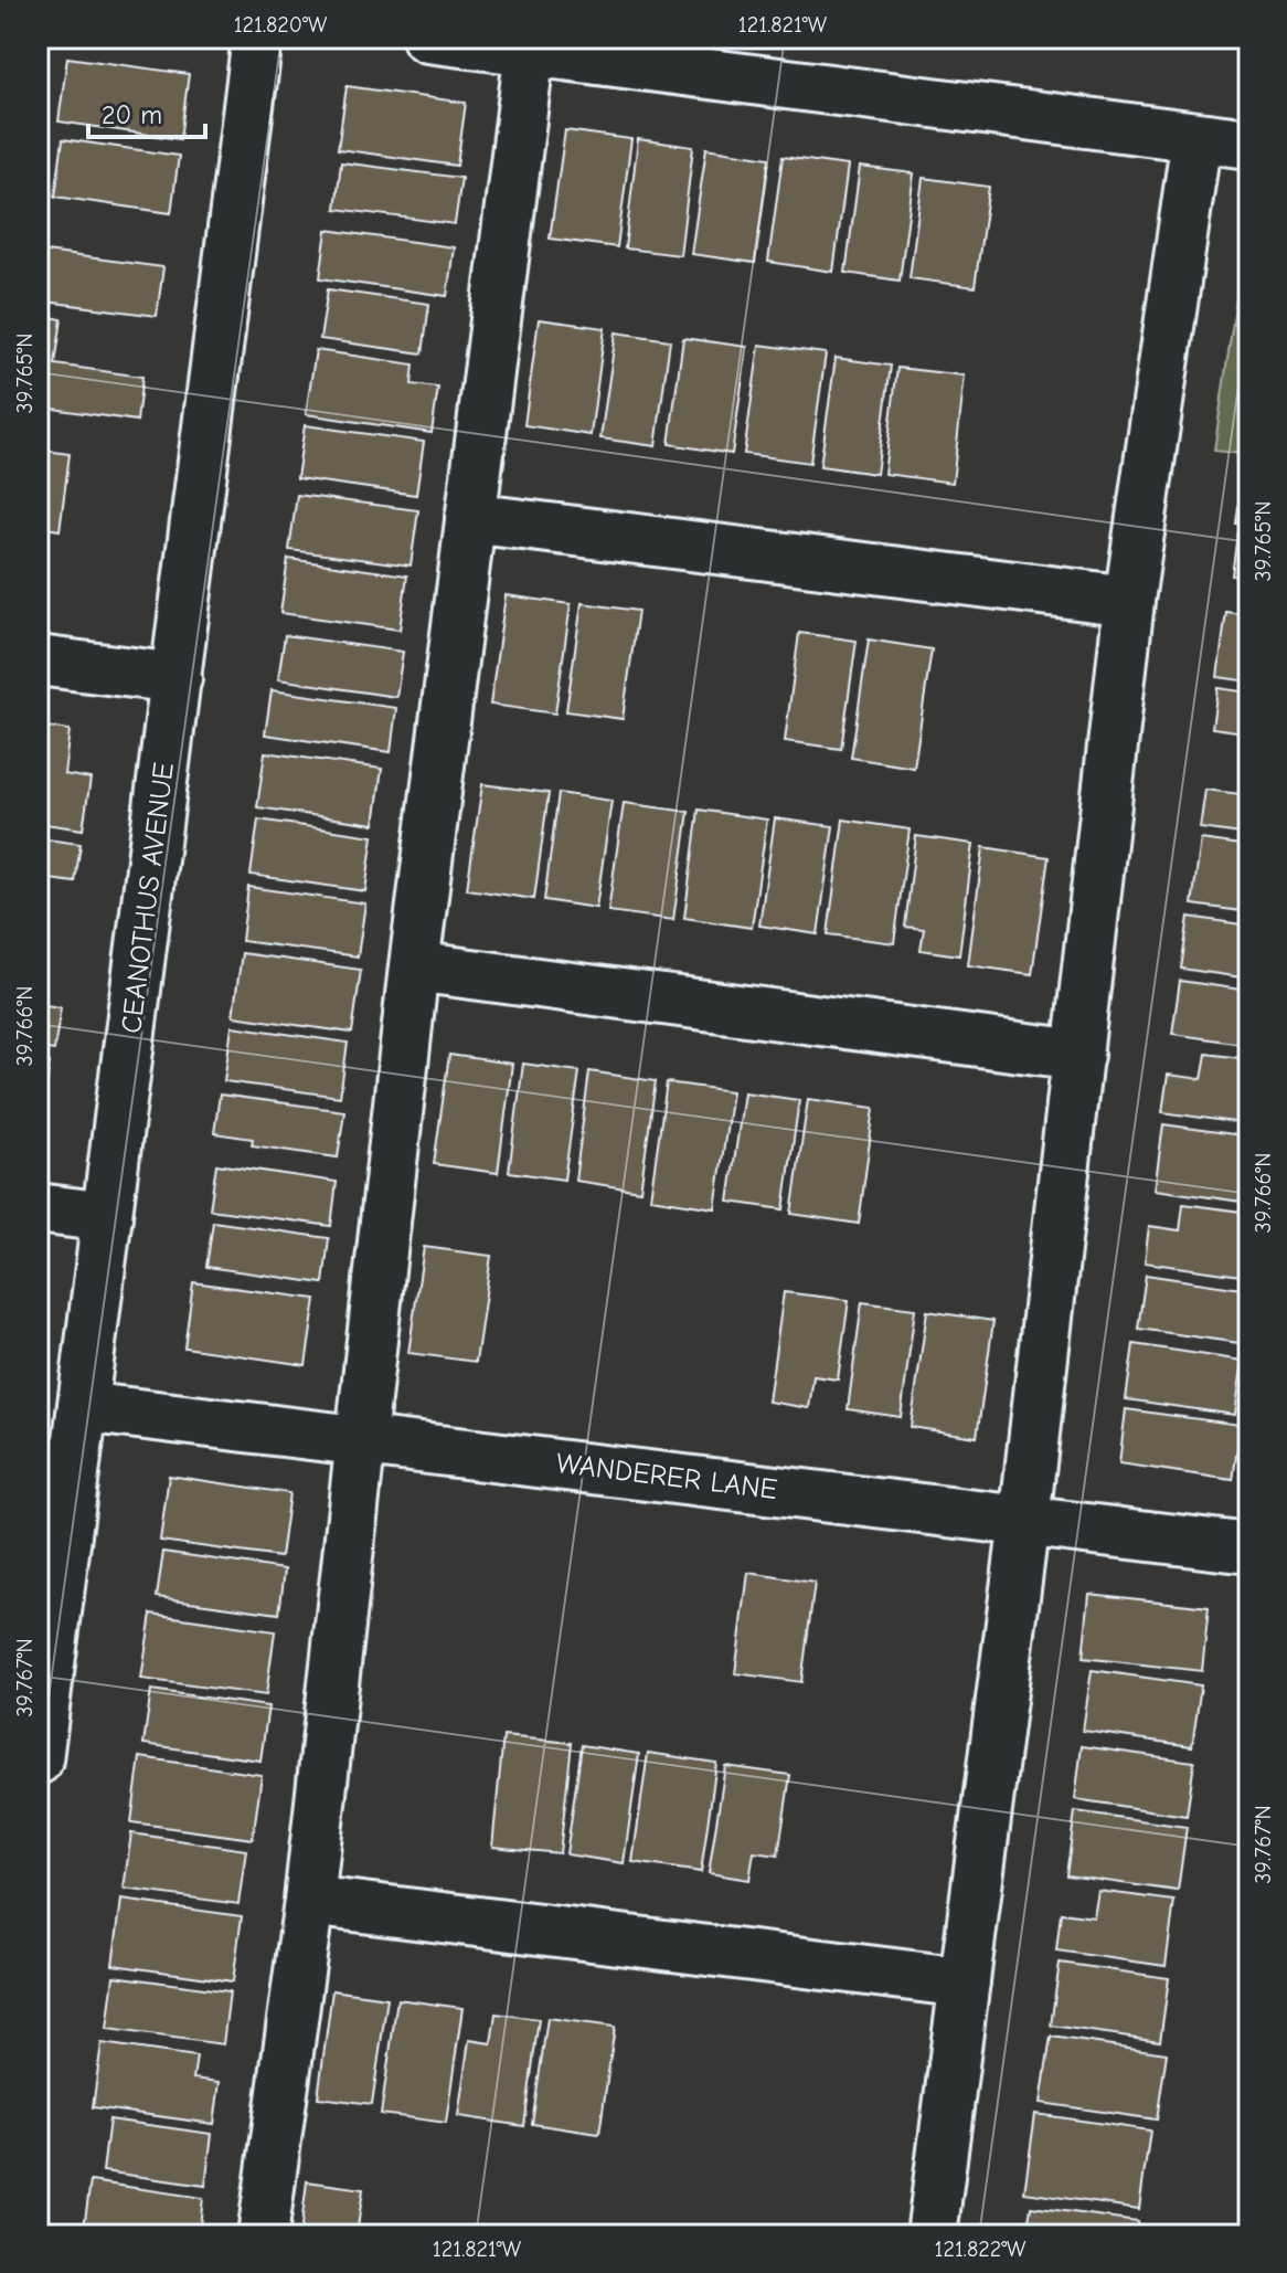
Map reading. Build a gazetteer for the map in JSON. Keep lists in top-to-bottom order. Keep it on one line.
{"streets":{"street":["CEANOTHUS AVENUE","WANDERER LANE"]},"crossings":[["CEANOTHUS AVENUE","WANDERER LANE"]],"scale_bar":"20 m","coordinates":["121.820°W","121.821°W","39.765°N","39.766°N","39.767°N","121.822°W"]}
